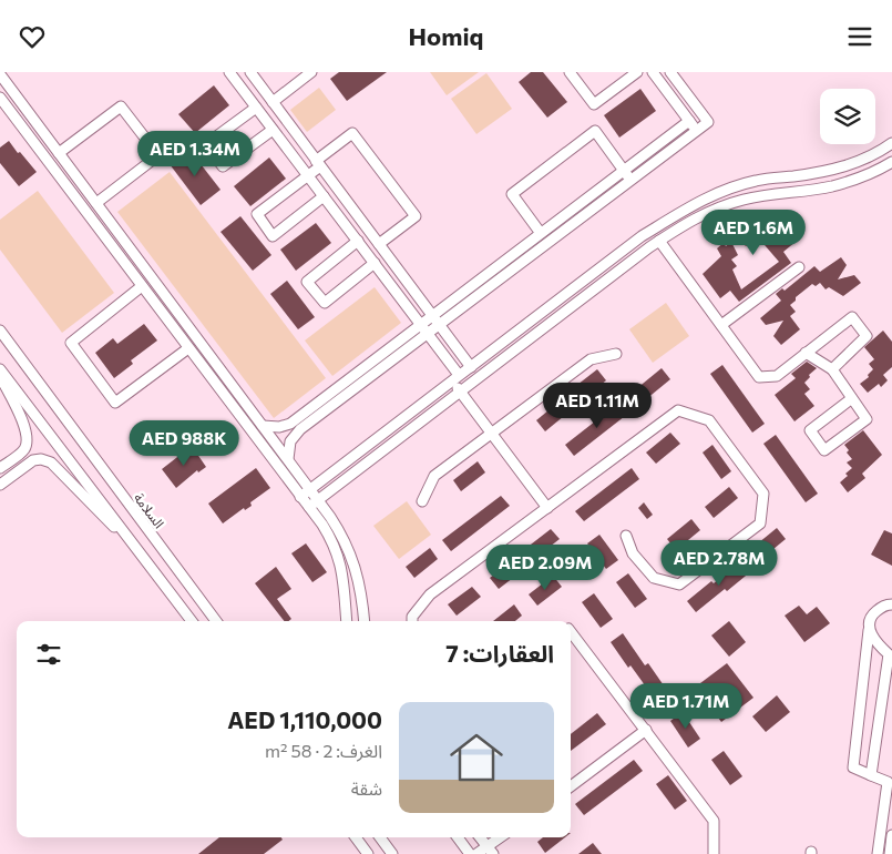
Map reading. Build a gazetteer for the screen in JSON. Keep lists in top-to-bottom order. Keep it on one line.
{"streets":{"street":["السلامة"]},"page":{"header":"Homiq","price":["AED 1.34M","AED 1.6M","AED 1.11M","AED 988K","AED 2.78M","AED 2.09M","AED 1.71M"],"heading":"العقارات: 7","list":[{"name":"AED 1,110,000","note":"الغرف: 2 · 58 m² · شقة"}]}}
